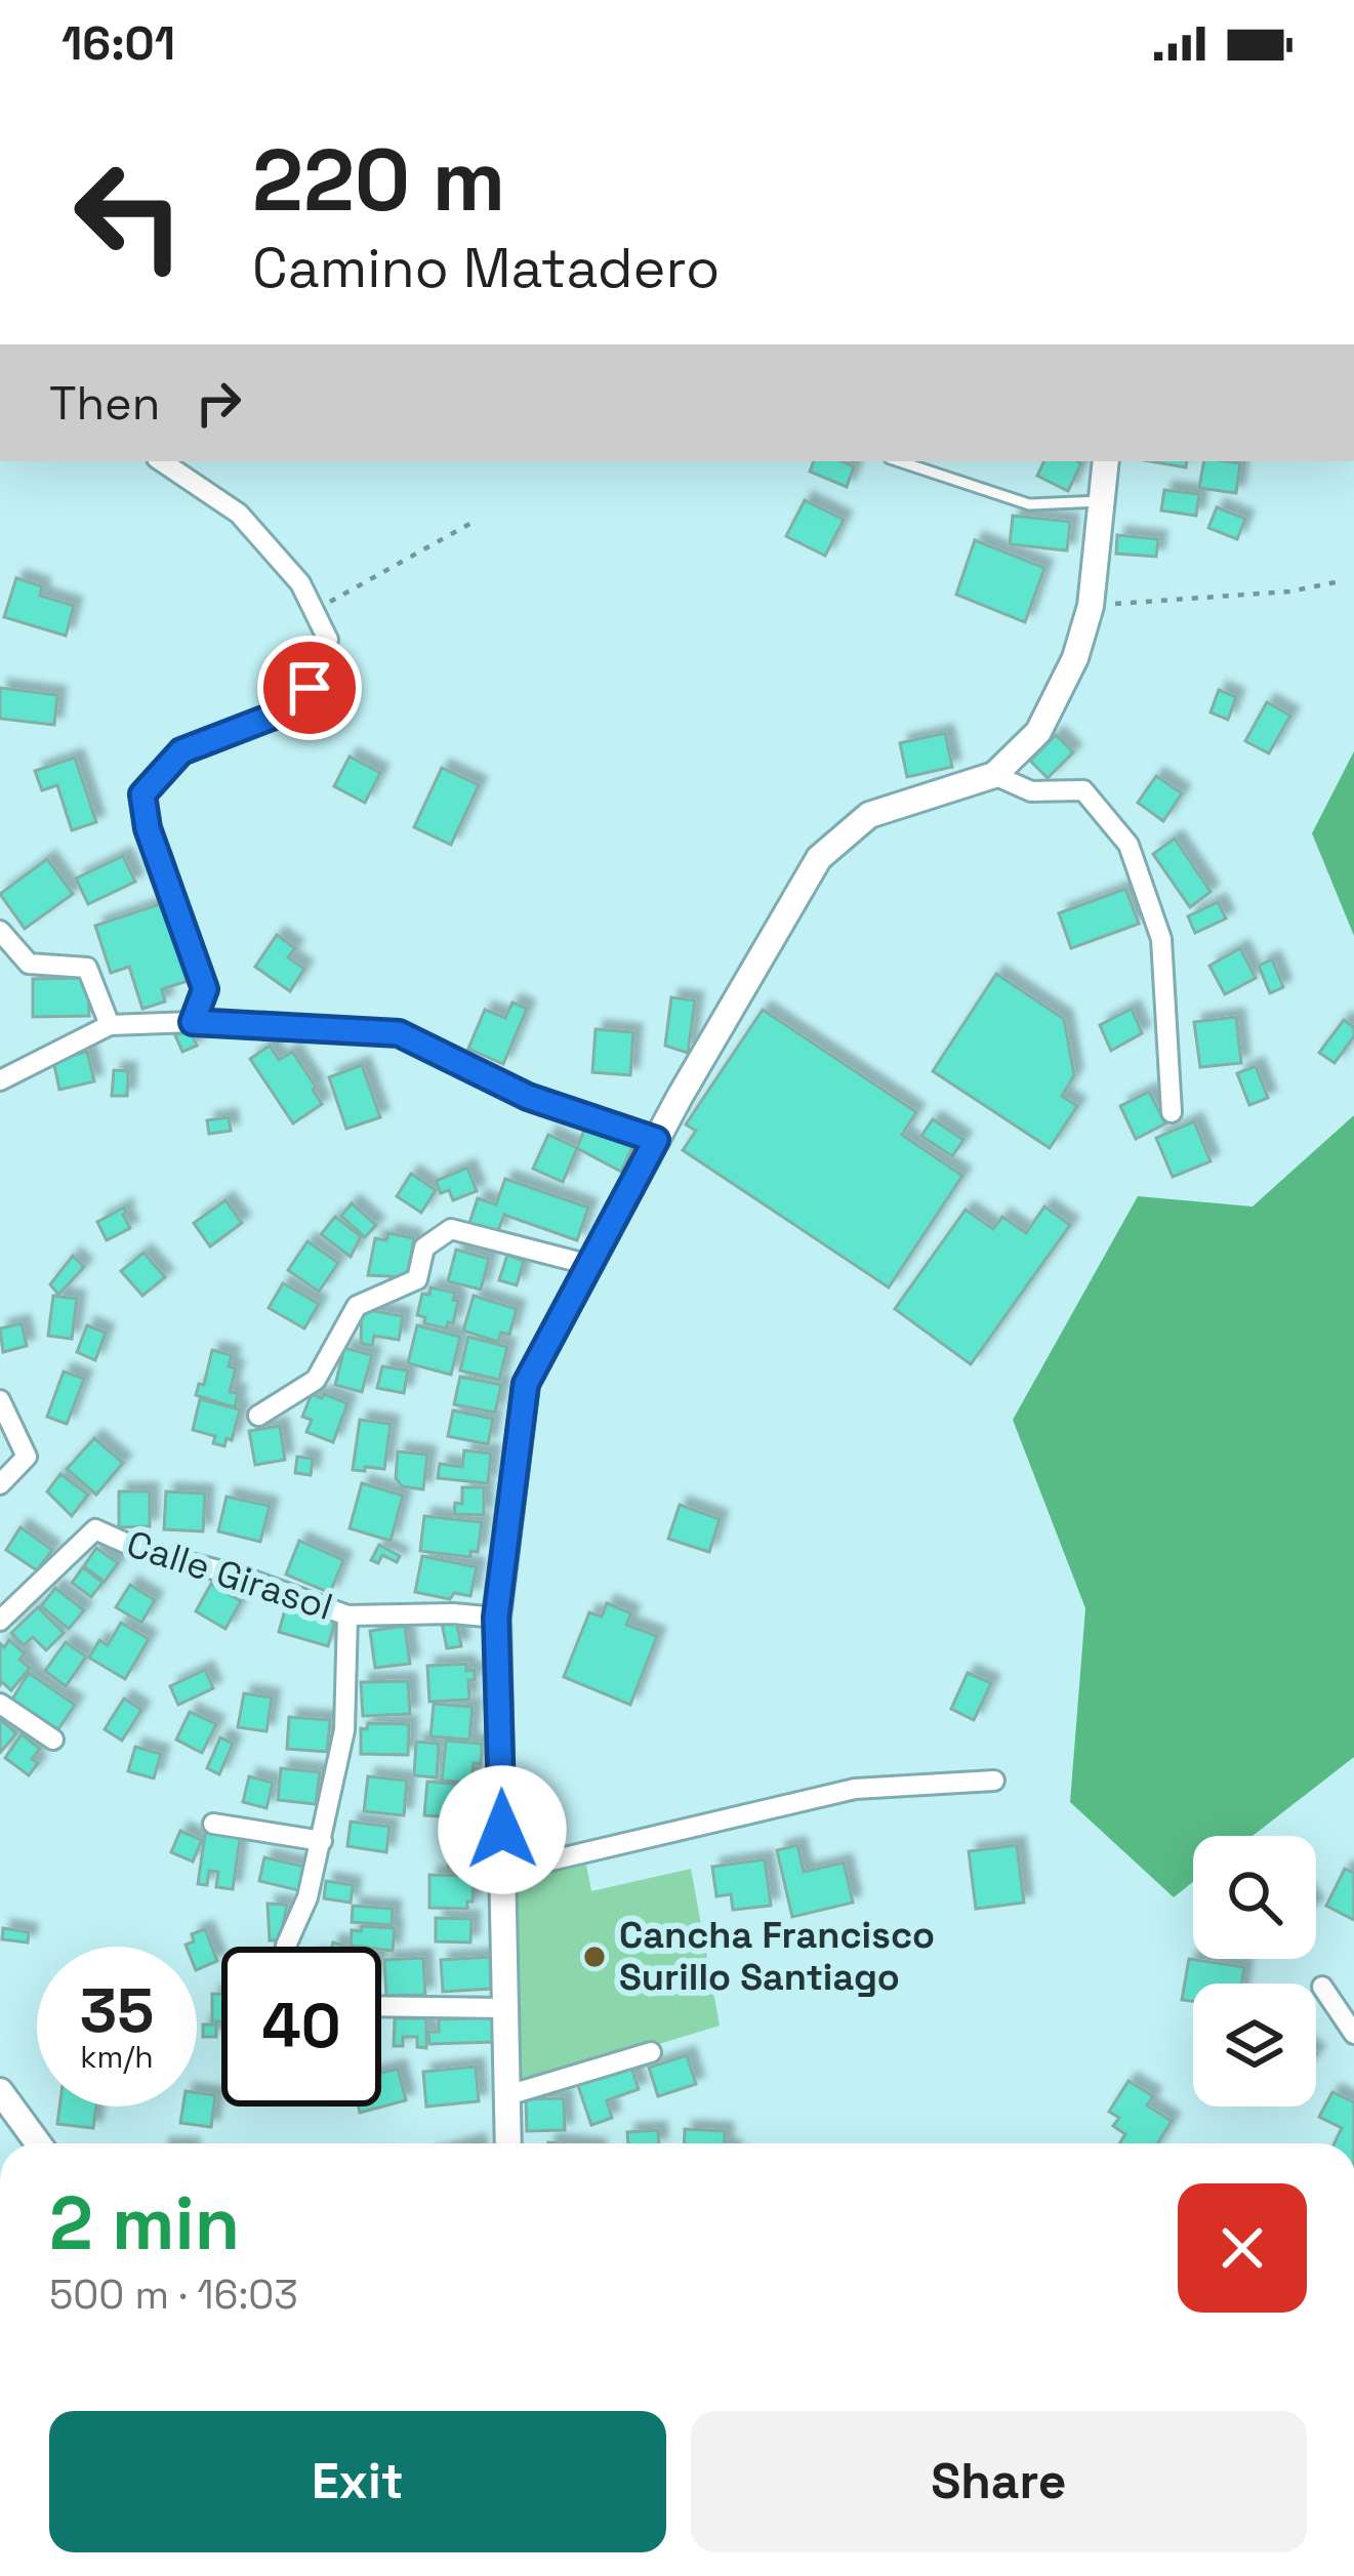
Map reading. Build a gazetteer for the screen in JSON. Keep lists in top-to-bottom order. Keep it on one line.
{"streets":{"street":["Calle Girasol"]},"places":["Cancha Francisco Surillo Santiago"],"page":{"status":"16:01","turn":["220 m","Camino Matadero"],"then":"Then","speed":"35 km/h","limit":"40","heading":["2 min","500 m · 16:03"],"buttons":["Exit","Share"]}}
